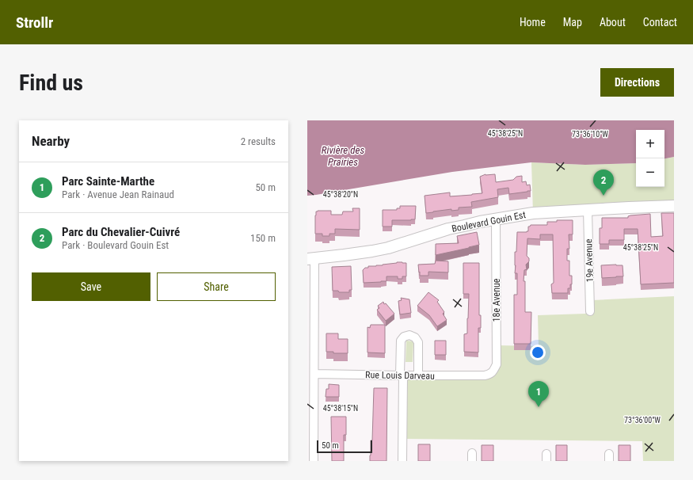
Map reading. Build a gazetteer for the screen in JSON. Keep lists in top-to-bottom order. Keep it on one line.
{"streets":{"street":["Boulevard Gouin Est","19e Avenue","18e Avenue","Rue Louis Darveau"]},"crossings":[["Boulevard Gouin Est","19e Avenue"],["Boulevard Gouin Est","18e Avenue"],["18e Avenue","Rue Louis Darveau"]],"water":["Rivière des Prairies"],"scale_bar":"50 m","page":{"header":"Strollr","nav":["Home","Map","About","Contact"],"buttons":["Directions",["Save","Share"]],"title":"Find us","heading":["Nearby","2 results"],"map_buttons":["+","−"],"list":[{"mark":"1","name":"Parc Sainte-Marthe","note":"Park · Avenue Jean Rainaud","value":"50 m"},{"mark":"2","name":"Parc du Chevalier-Cuivré","note":"Park · Boulevard Gouin Est","value":"150 m"}],"pins":["2","1"],"scale":"50 m"},"coordinates":["45°38'25\"N","73°36'10\"W","45°38'20\"N","45°38'15\"N","73°36'00\"W"]}
